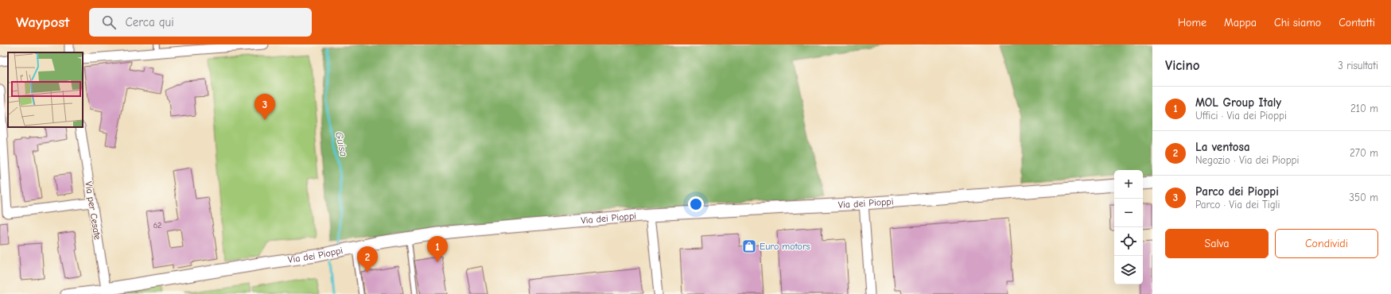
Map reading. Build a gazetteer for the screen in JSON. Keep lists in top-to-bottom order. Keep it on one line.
{"streets":{"street":["Via dei Pioppi","Via per Cesate"]},"crossings":[["Via dei Pioppi","Via per Cesate"]],"water":["Guisa"],"places":{"shop":["Euro motors"]},"house_numbers":["62"],"page":{"header":"Waypost","search":"Cerca qui","nav":["Home","Mappa","Chi siamo","Contatti"],"heading":["Vicino","3 risultati"],"list":[{"mark":"1","name":"MOL Group Italy","note":"Uffici · Via dei Pioppi","value":"210 m"},{"mark":"2","name":"La ventosa","note":"Negozio · Via dei Pioppi","value":"270 m"},{"mark":"3","name":"Parco dei Pioppi","note":"Parco · Via dei Tigli","value":"350 m"}],"pins":["3","1","2"],"map_buttons":["+","−"],"buttons":["Salva","Condividi"]}}
